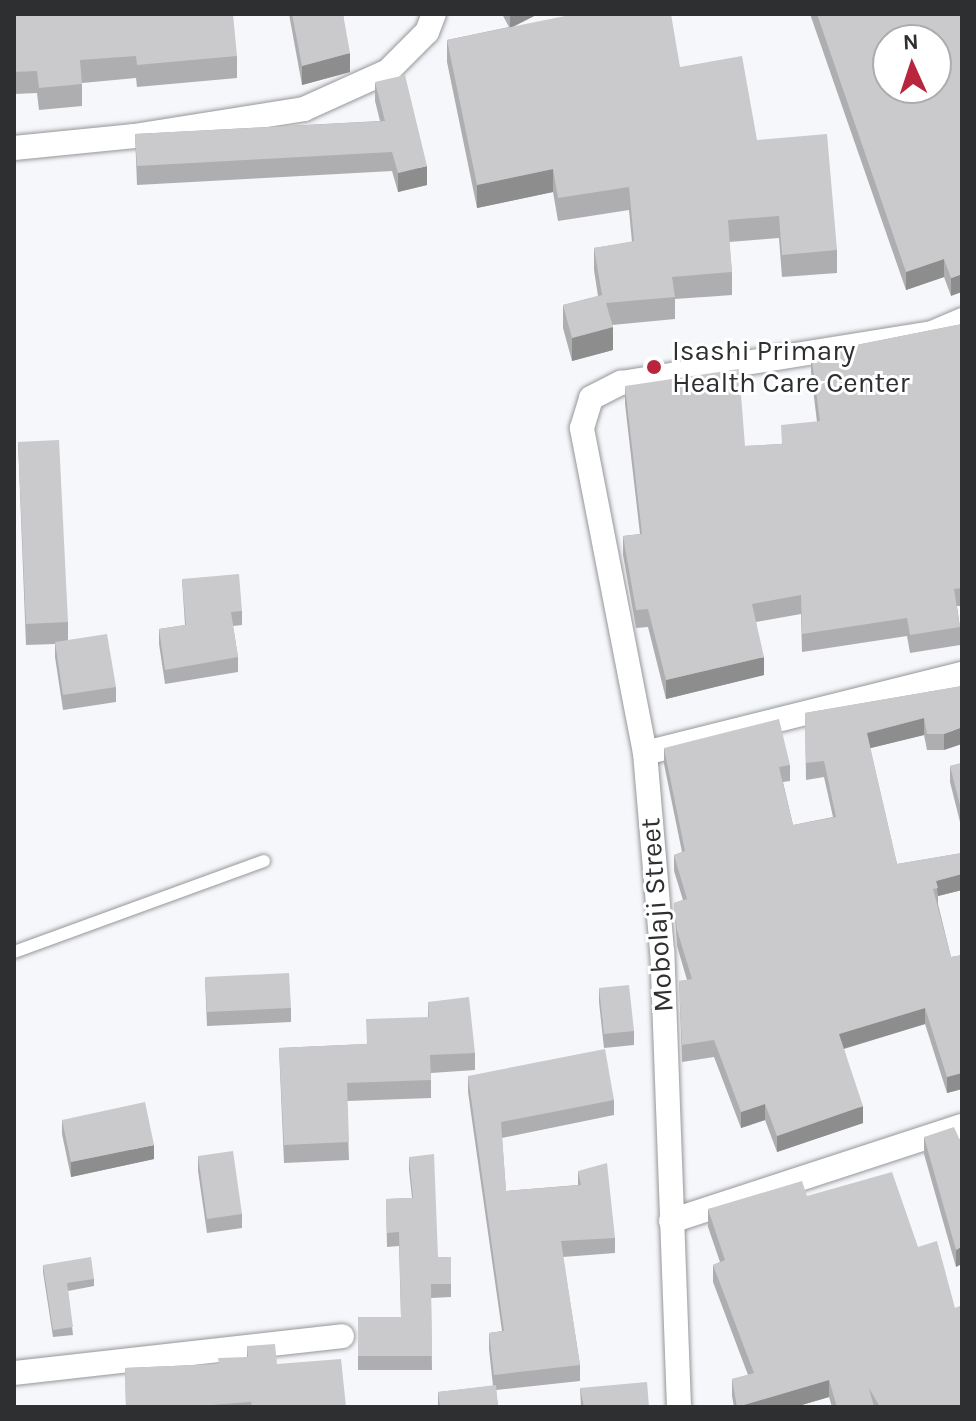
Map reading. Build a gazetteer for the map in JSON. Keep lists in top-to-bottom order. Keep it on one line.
{"streets":{"street":["Mobolaji Street"]},"places":["Isashi Primary Health Care Center"],"north":"top"}
